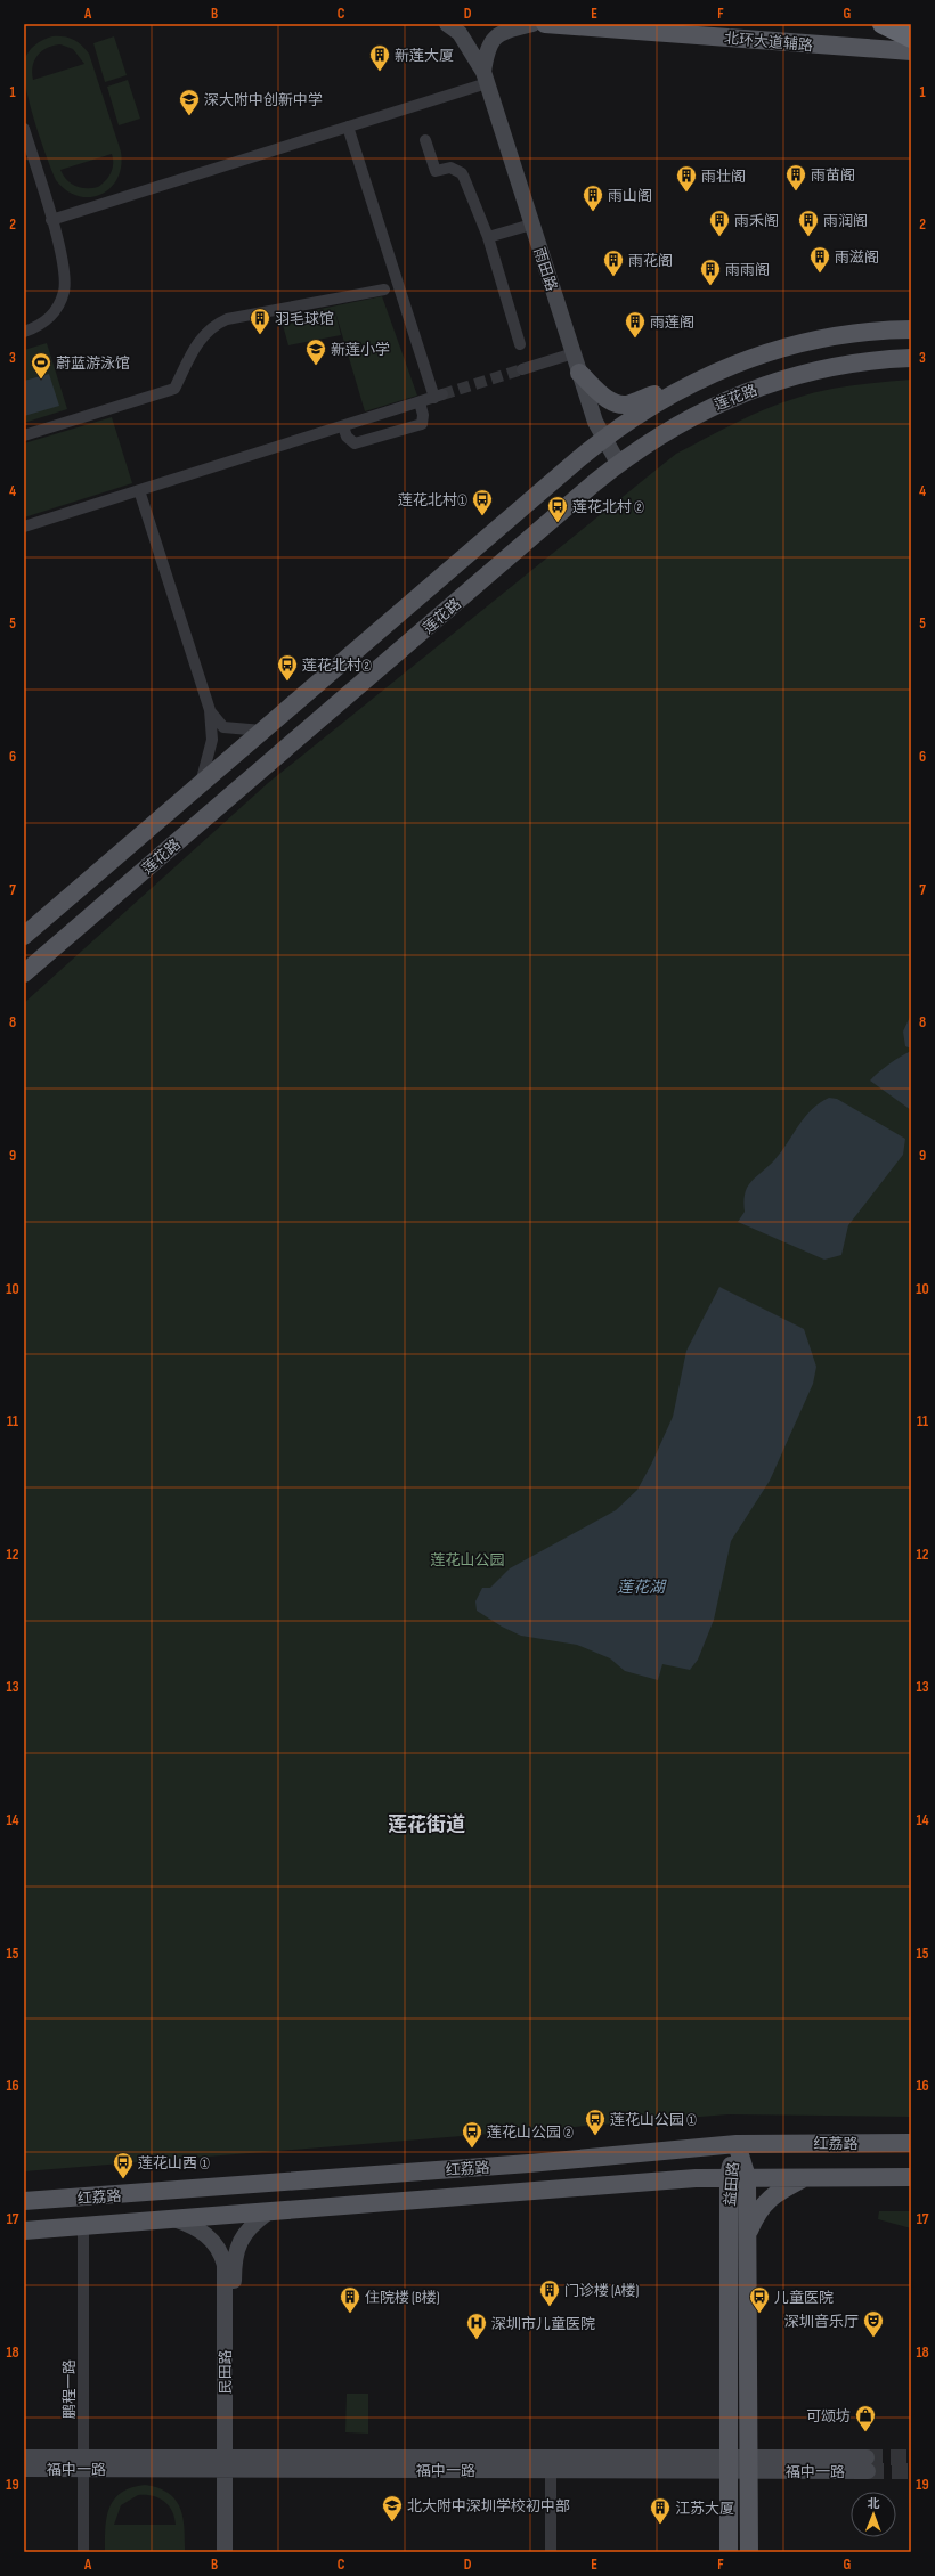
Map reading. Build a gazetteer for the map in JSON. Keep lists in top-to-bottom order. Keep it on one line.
{"streets":{"main road":["北环大道辅路","莲花路","红荔路","益田路"],"street":["雨田路","民田路","鹏程一路","福中一路"]},"crossings":[["雨田路","莲花路"],["红荔路","益田路"],["红荔路","民田路"],["红荔路","鹏程一路"],["益田路","福中一路"],["民田路","福中一路"],["鹏程一路","福中一路"]],"districts":["莲花街道"],"water":["莲花湖"],"parks":["莲花山公园"],"places":{"building":["新莲大厦","雨苗阁","雨壮阁","雨山阁","雨禾阁","雨润阁","雨滋阁","雨花阁","雨雨阁","羽毛球馆","雨莲阁","门诊楼 (A楼)","住院楼 (B楼)","江苏大厦"],"school or university":["深大附中创新中学","新莲小学","北大附中深圳学校初中部"],"sports":["蔚蓝游泳馆"],"bus stop":["莲花北村①","莲花北村 ②","莲花北村②","莲花山公园 ①","莲花山公园 ②","莲花山西 ①","儿童医院"],"theatre":["深圳音乐厅"],"hospital":["深圳市儿童医院"],"shop":["可颂坊"]},"north":"top","grid":{"columns":["A","B","C","D","E","F","G"],"rows":["1","2","3","4","5","6","7","8","9","10","11","12","13","14","15","16","17","18","19"]}}
